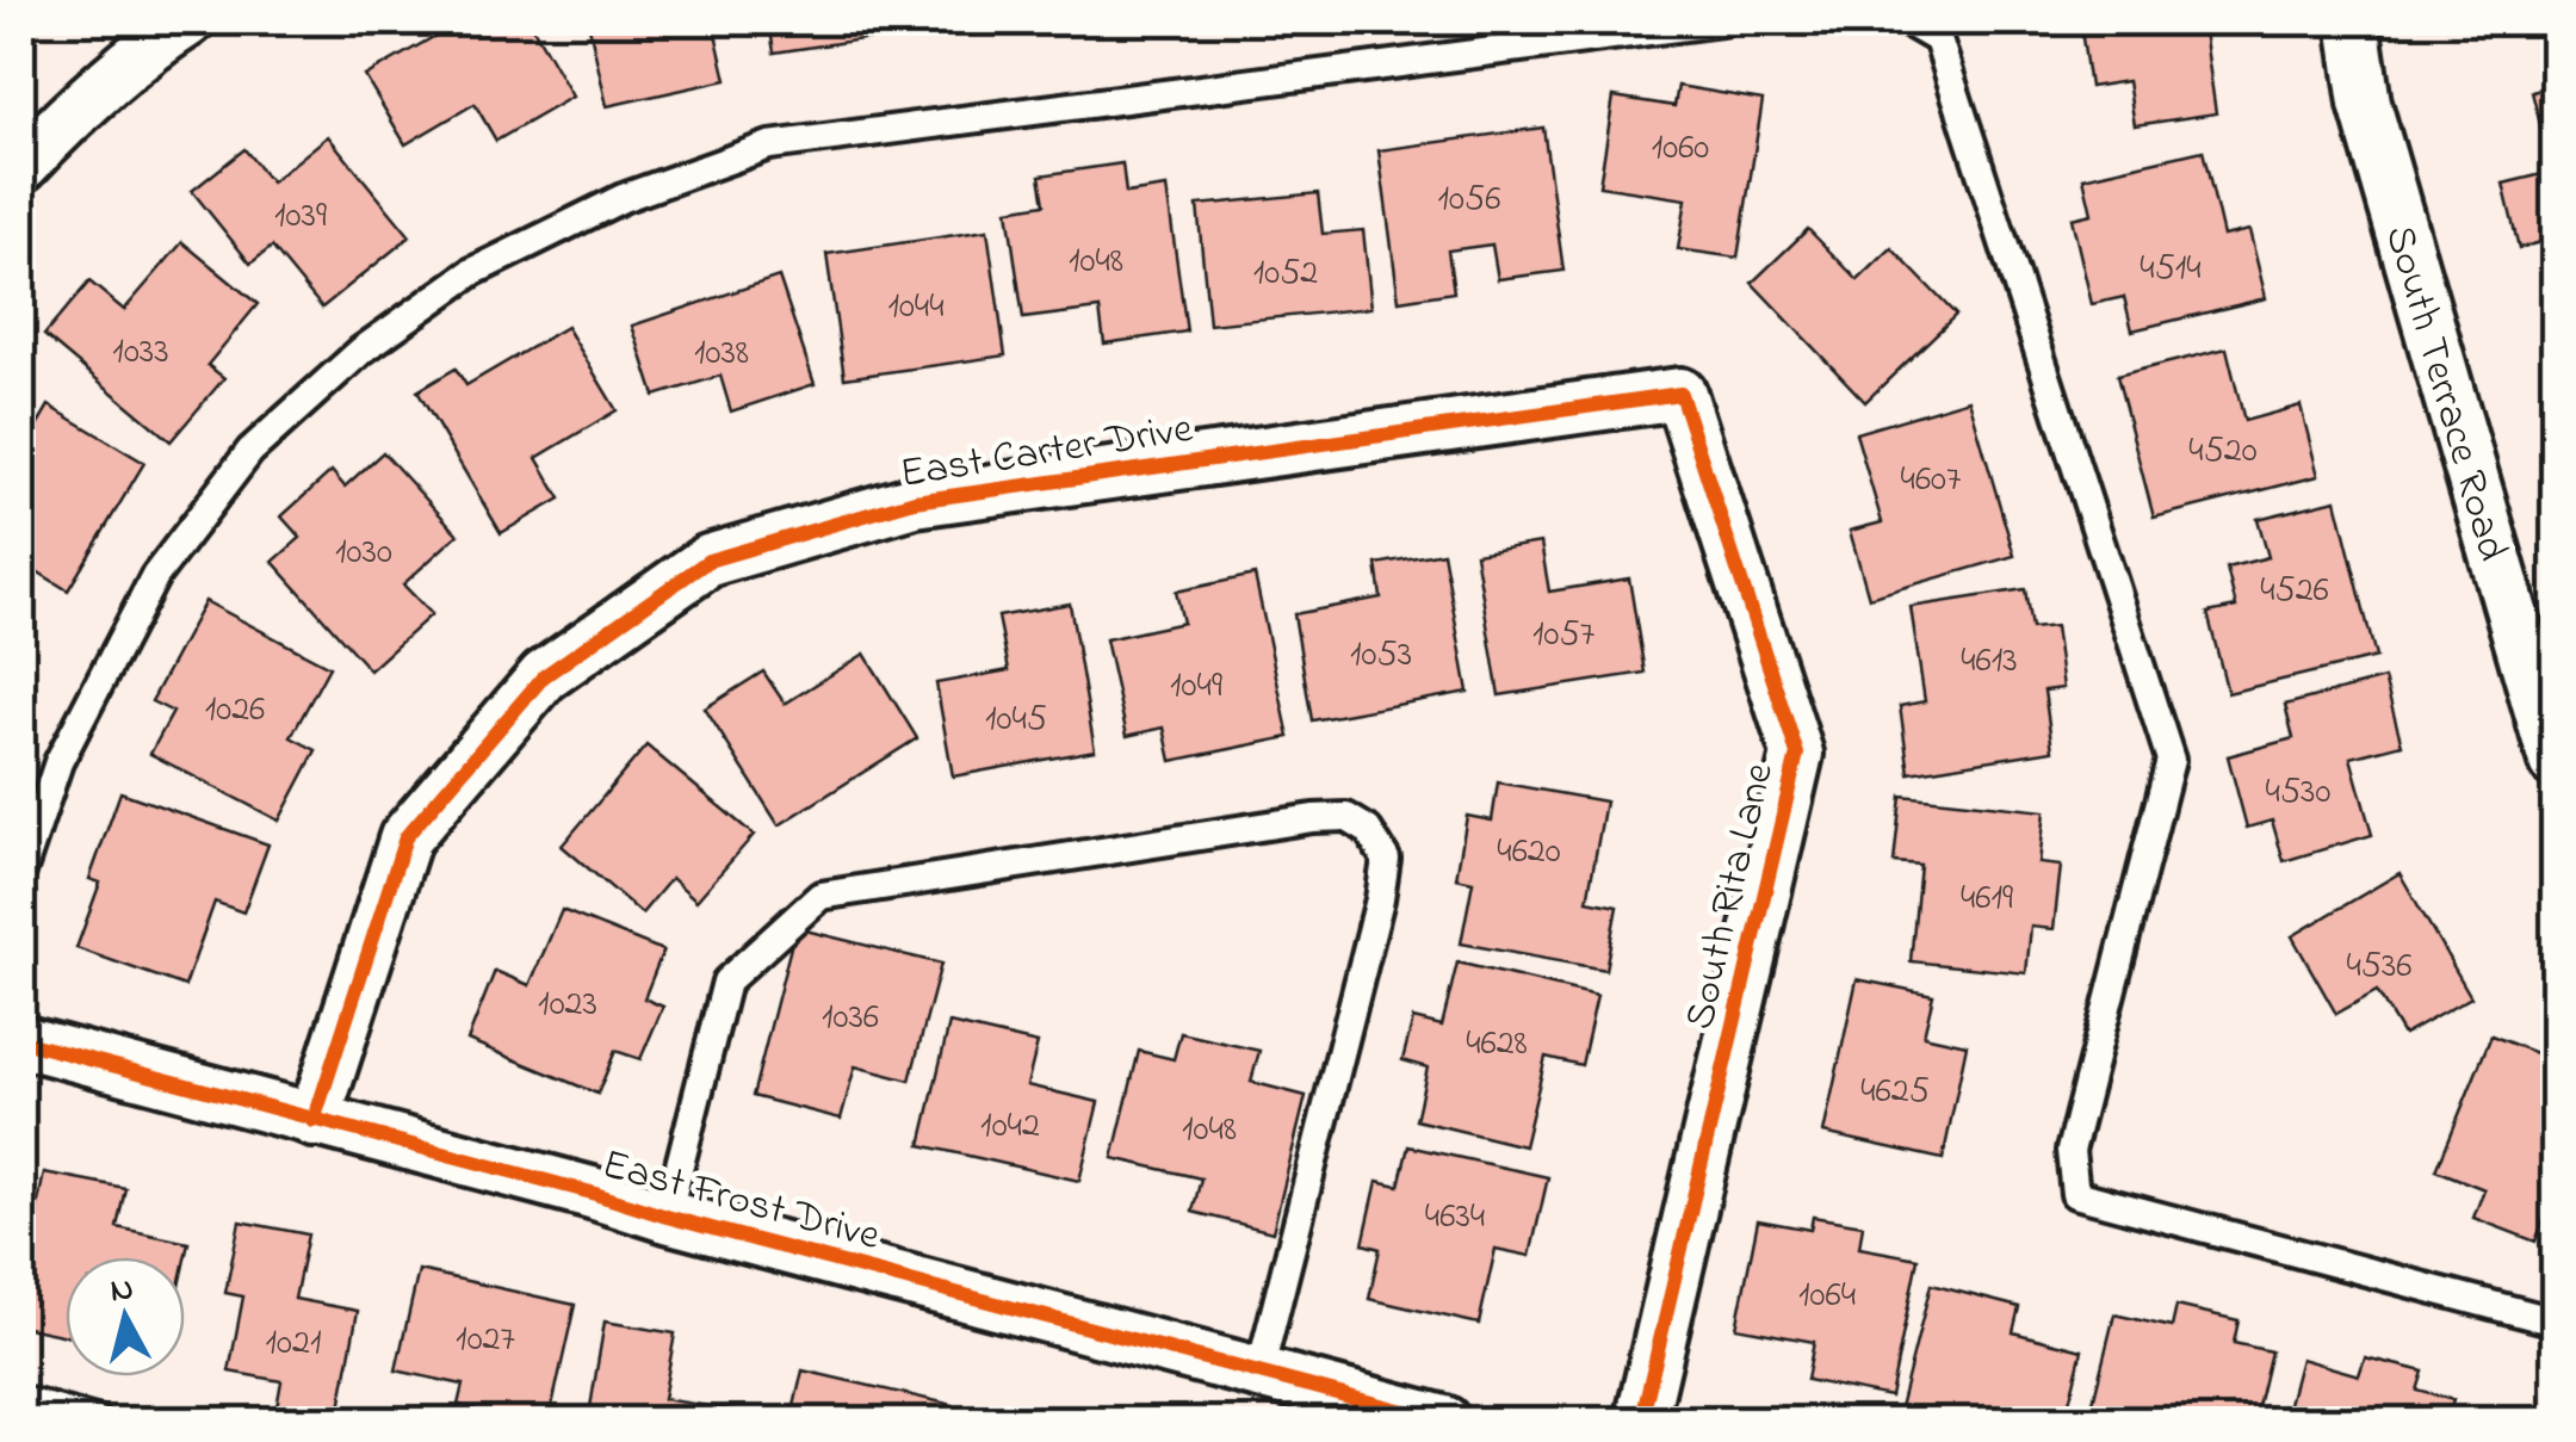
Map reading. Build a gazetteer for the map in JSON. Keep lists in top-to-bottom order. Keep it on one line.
{"streets":{"street":["South Terrace Road","East Carter Drive","South Rita Lane","East Frost Drive"]},"crossings":[["East Carter Drive","South Rita Lane"],["East Carter Drive","East Frost Drive"]],"house_numbers":["1060","1056","1039","1048","4514","1052","1044","1033","1038","4520","4607","1030","4526","1057","1053","4613","1049","1026","1045","4530","4620","4619","4536","1023","1036","4628","4625","1042","1048","4634","1064","1027","1021"],"north":"top"}
